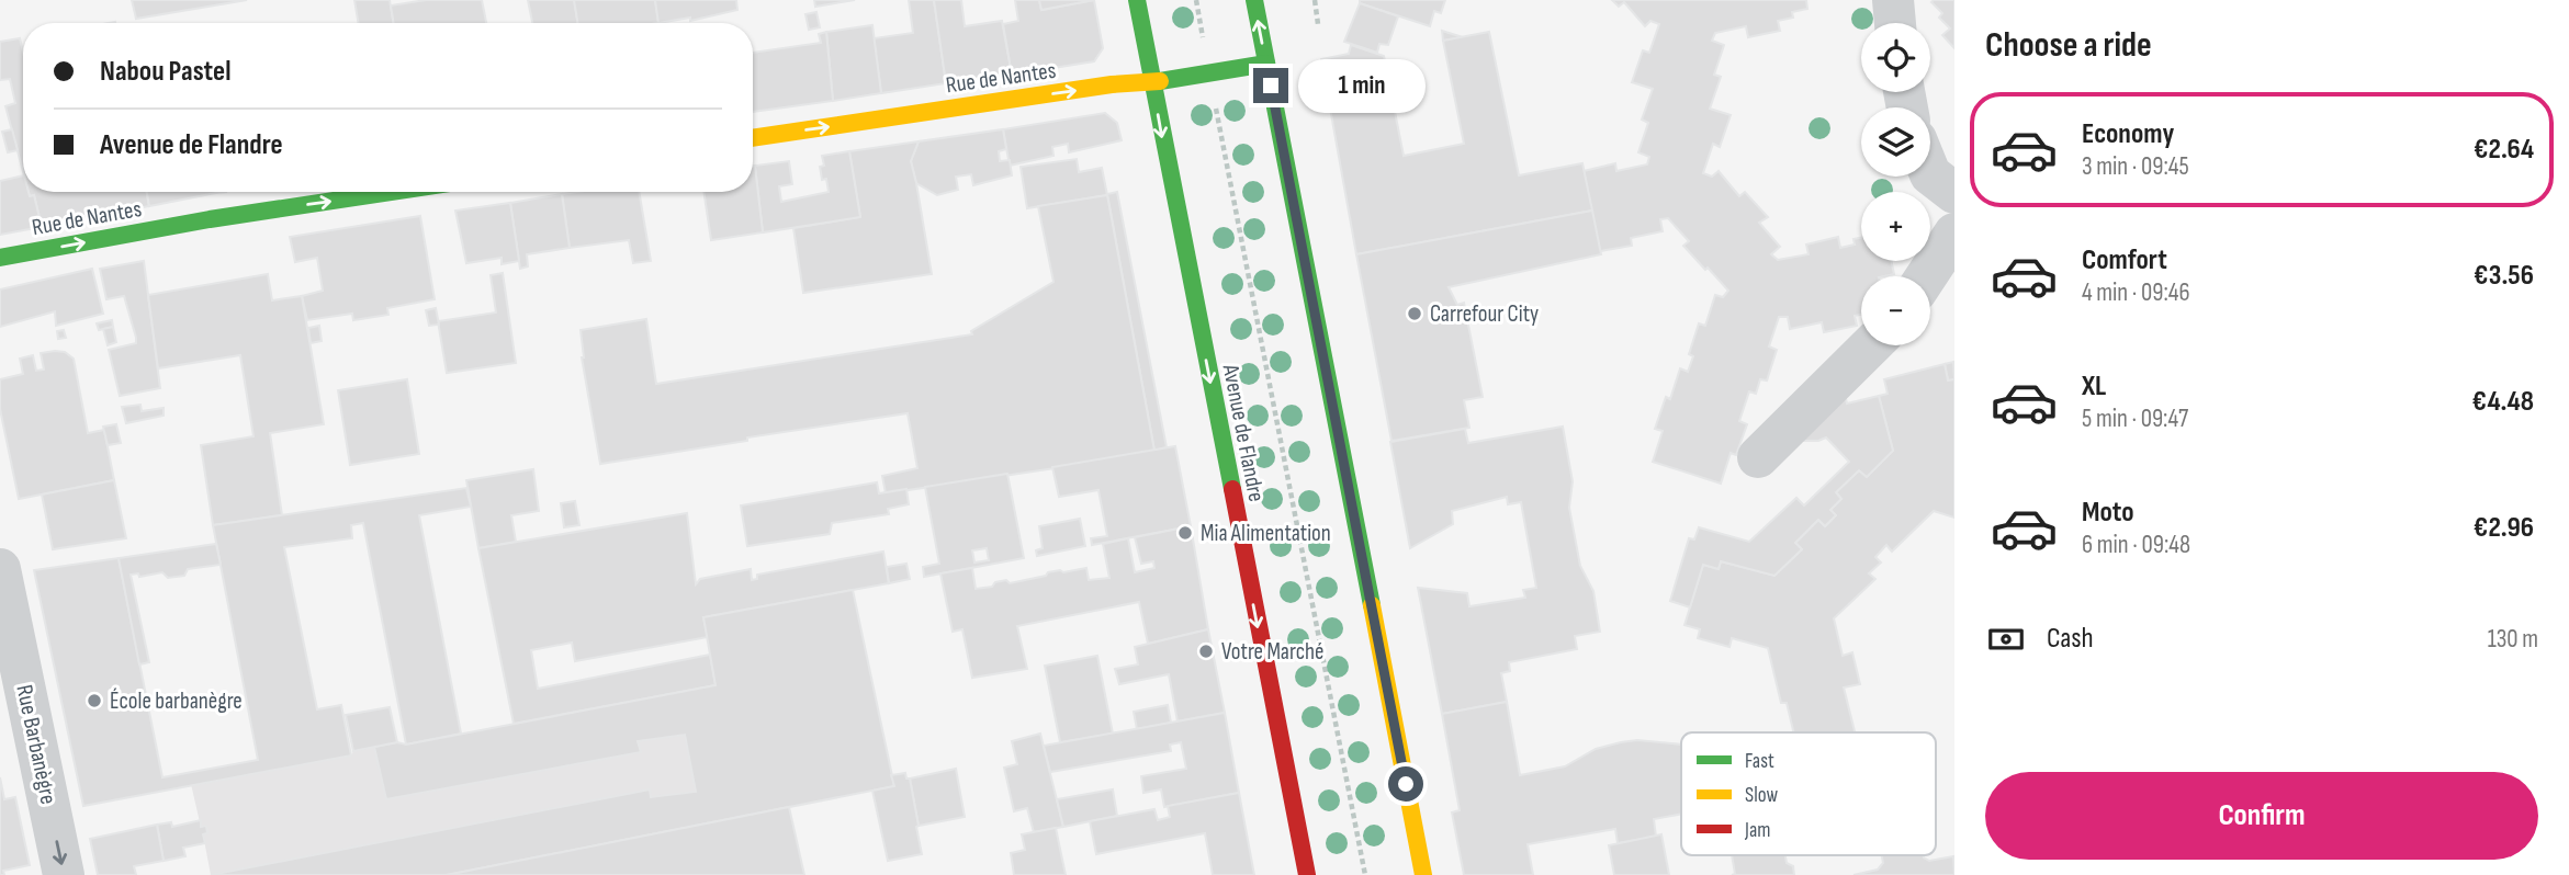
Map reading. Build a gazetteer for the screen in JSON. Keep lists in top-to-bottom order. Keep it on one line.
{"streets":{"main road":["Rue de Nantes","Avenue de Flandre"],"street":["Rue Barbanègre"]},"crossings":[["Rue de Nantes","Avenue de Flandre"]],"one_way":["Rue de Nantes","Rue Barbanègre"],"places":["Carrefour City","Mia Alimentation","Votre Marché","École barbanègre"],"legend":["Fast","Slow","Jam"],"page":{"heading":"Choose a ride","map_buttons":["+","−"],"banner":["Nabou Pastel","Avenue de Flandre"],"bubble":"1 min","list":[{"name":"Economy","note":"3 min · 09:45","value":"€2.64"},{"name":"Comfort","note":"4 min · 09:46","value":"€3.56"},{"name":"XL","note":"5 min · 09:47","value":"€4.48"},{"name":"Moto","note":"6 min · 09:48","value":"€2.96"}],"pay":["Cash","130 m"],"buttons":"Confirm"}}
